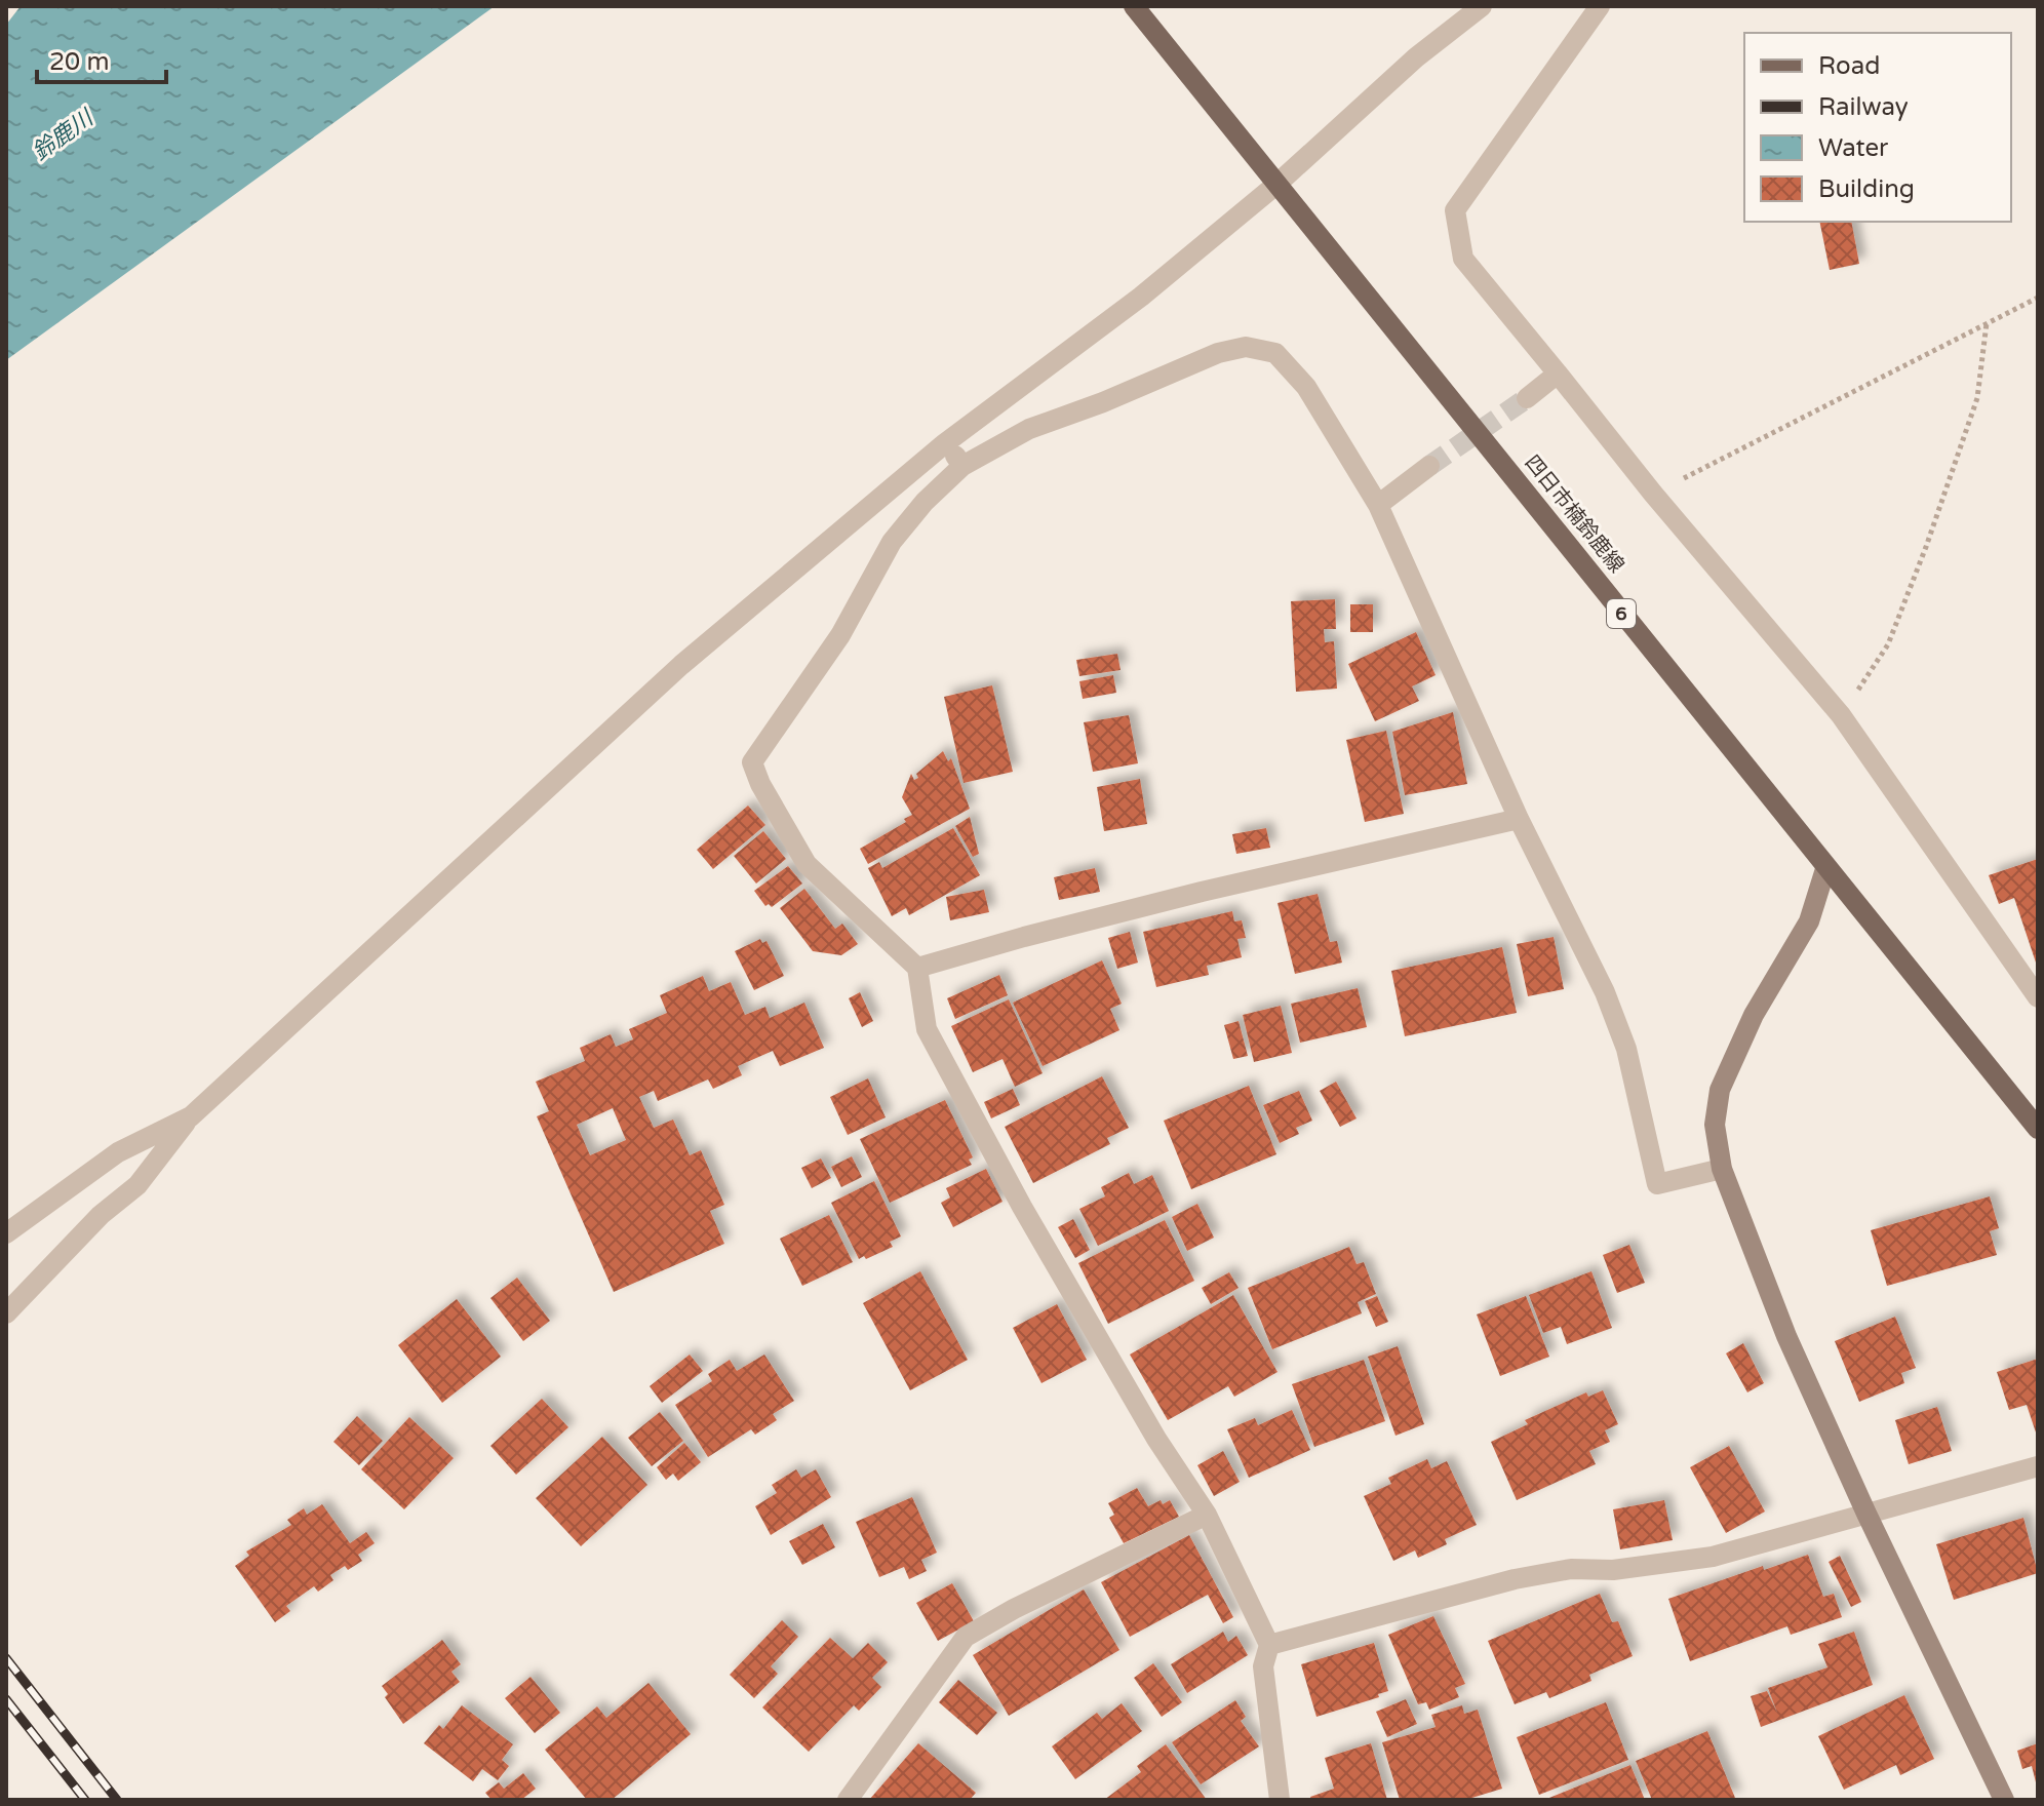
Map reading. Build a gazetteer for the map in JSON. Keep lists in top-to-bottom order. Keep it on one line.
{"streets":{"main road":["四日市楠鈴鹿線","6"]},"water":["鈴鹿川"],"legend":["Road","Railway","Water","Building"],"scale_bar":"20 m"}
